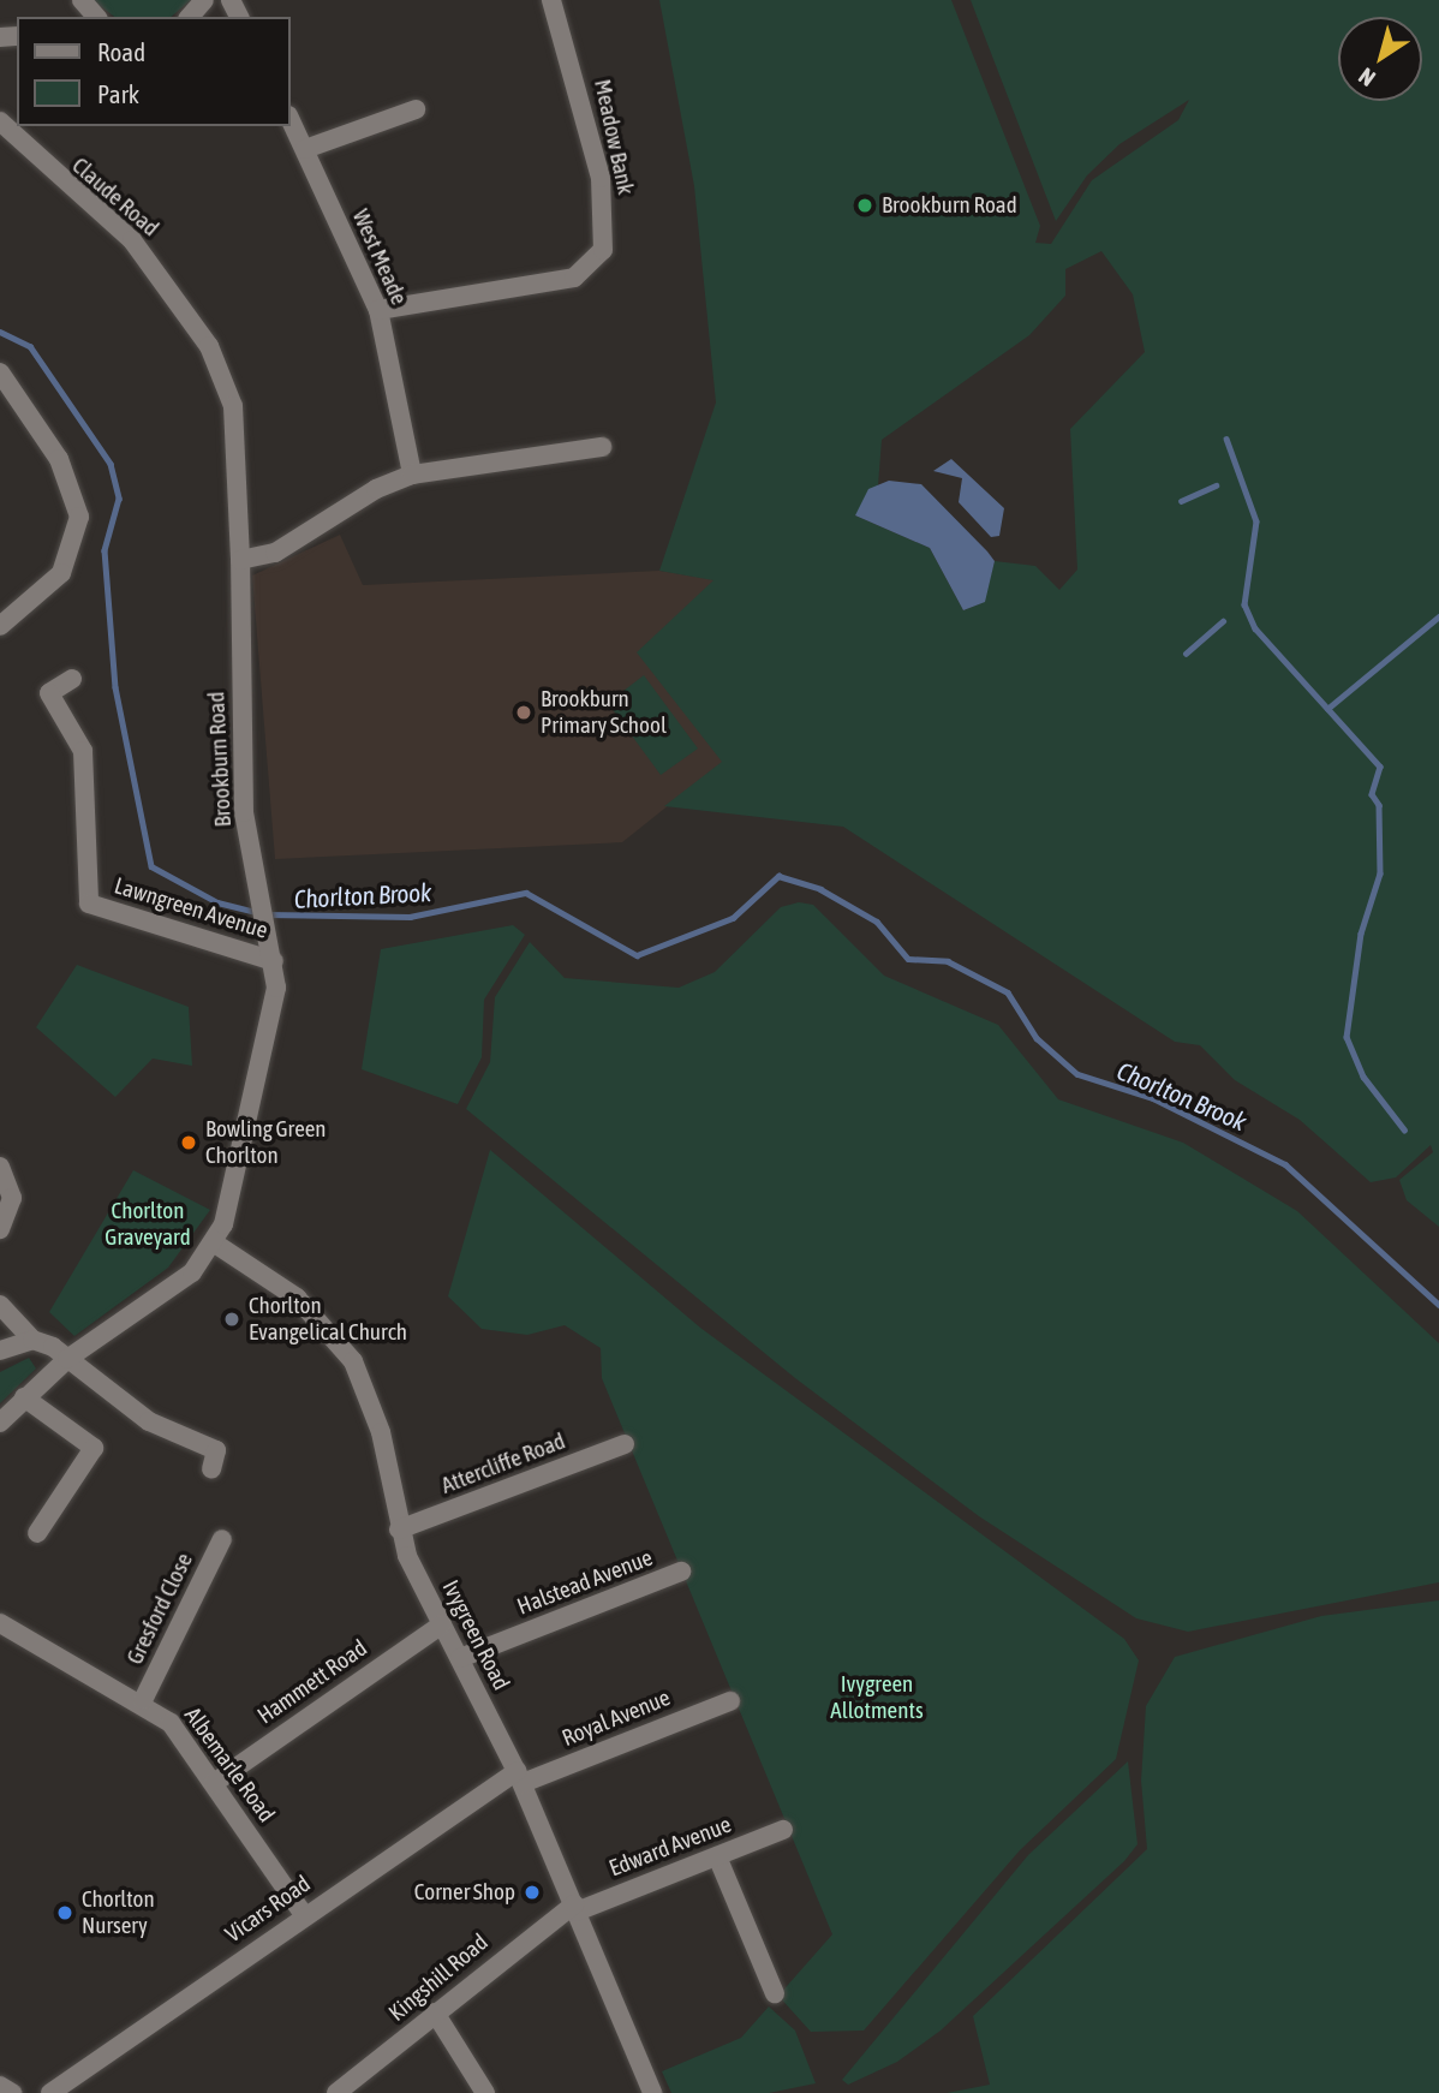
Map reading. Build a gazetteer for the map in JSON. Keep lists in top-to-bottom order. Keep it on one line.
{"streets":{"street":["Meadow Bank","Claude Road","West Meade","Brookburn Road","Lawngreen Avenue","Attercliffe Road","Halstead Avenue","Gresford Close","Ivygreen Road","Hammett Road","Royal Avenue","Albemarle Road","Edward Avenue","Vicars Road","Kingshill Road"]},"crossings":[["Meadow Bank","West Meade"],["Claude Road","Brookburn Road"],["Brookburn Road","Lawngreen Avenue"],["Brookburn Road","Ivygreen Road"],["Attercliffe Road","Ivygreen Road"],["Halstead Avenue","Ivygreen Road"],["Gresford Close","Albemarle Road"],["Ivygreen Road","Hammett Road"],["Ivygreen Road","Royal Avenue"],["Ivygreen Road","Edward Avenue"],["Ivygreen Road","Vicars Road"],["Ivygreen Road","Kingshill Road"],["Hammett Road","Albemarle Road"],["Royal Avenue","Vicars Road"],["Albemarle Road","Vicars Road"],["Edward Avenue","Kingshill Road"]],"water":["Chorlton Brook"],"parks":["Chorlton Graveyard","Ivygreen Allotments"],"places":["Brookburn Road","Brookburn Primary School","Bowling Green Chorlton","Chorlton Evangelical Church","Corner Shop","Chorlton Nursery"],"legend":["Road","Park"],"north":"bottom left"}
